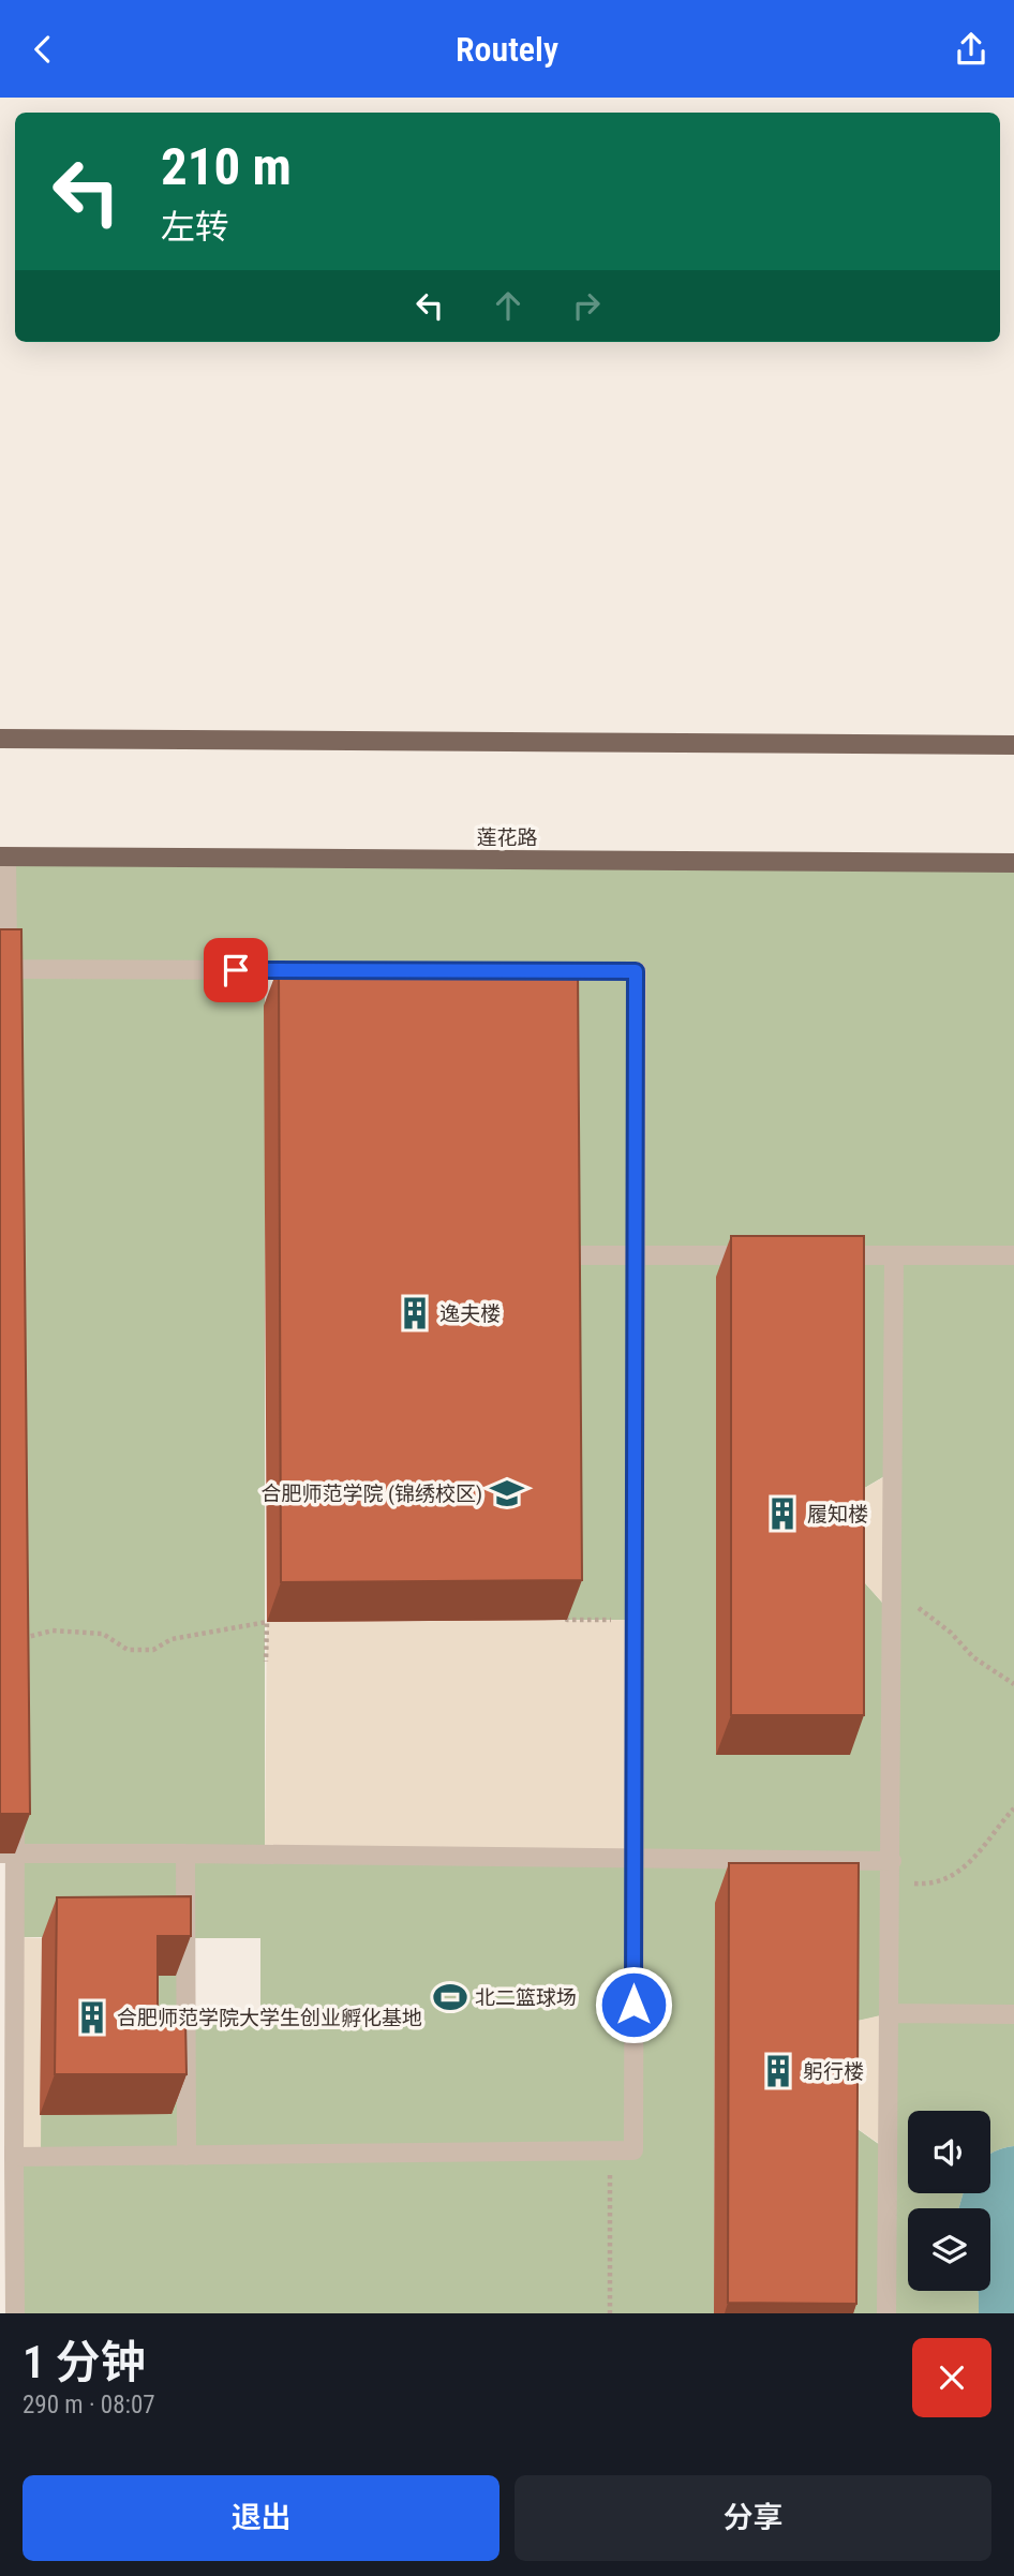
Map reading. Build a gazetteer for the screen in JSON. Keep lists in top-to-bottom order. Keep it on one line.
{"streets":{"main road":["莲花路"]},"places":{"building":["逸夫楼","履知楼","合肥师范学院大学生创业孵化基地","躬行楼"],"school or university":["合肥师范学院 (锦绣校区)"],"sports":["北二篮球场"]},"page":{"header":"Routely","turn":["210 m","左转"],"heading":["1 分钟","290 m · 08:07"],"buttons":["退出","分享"]}}
